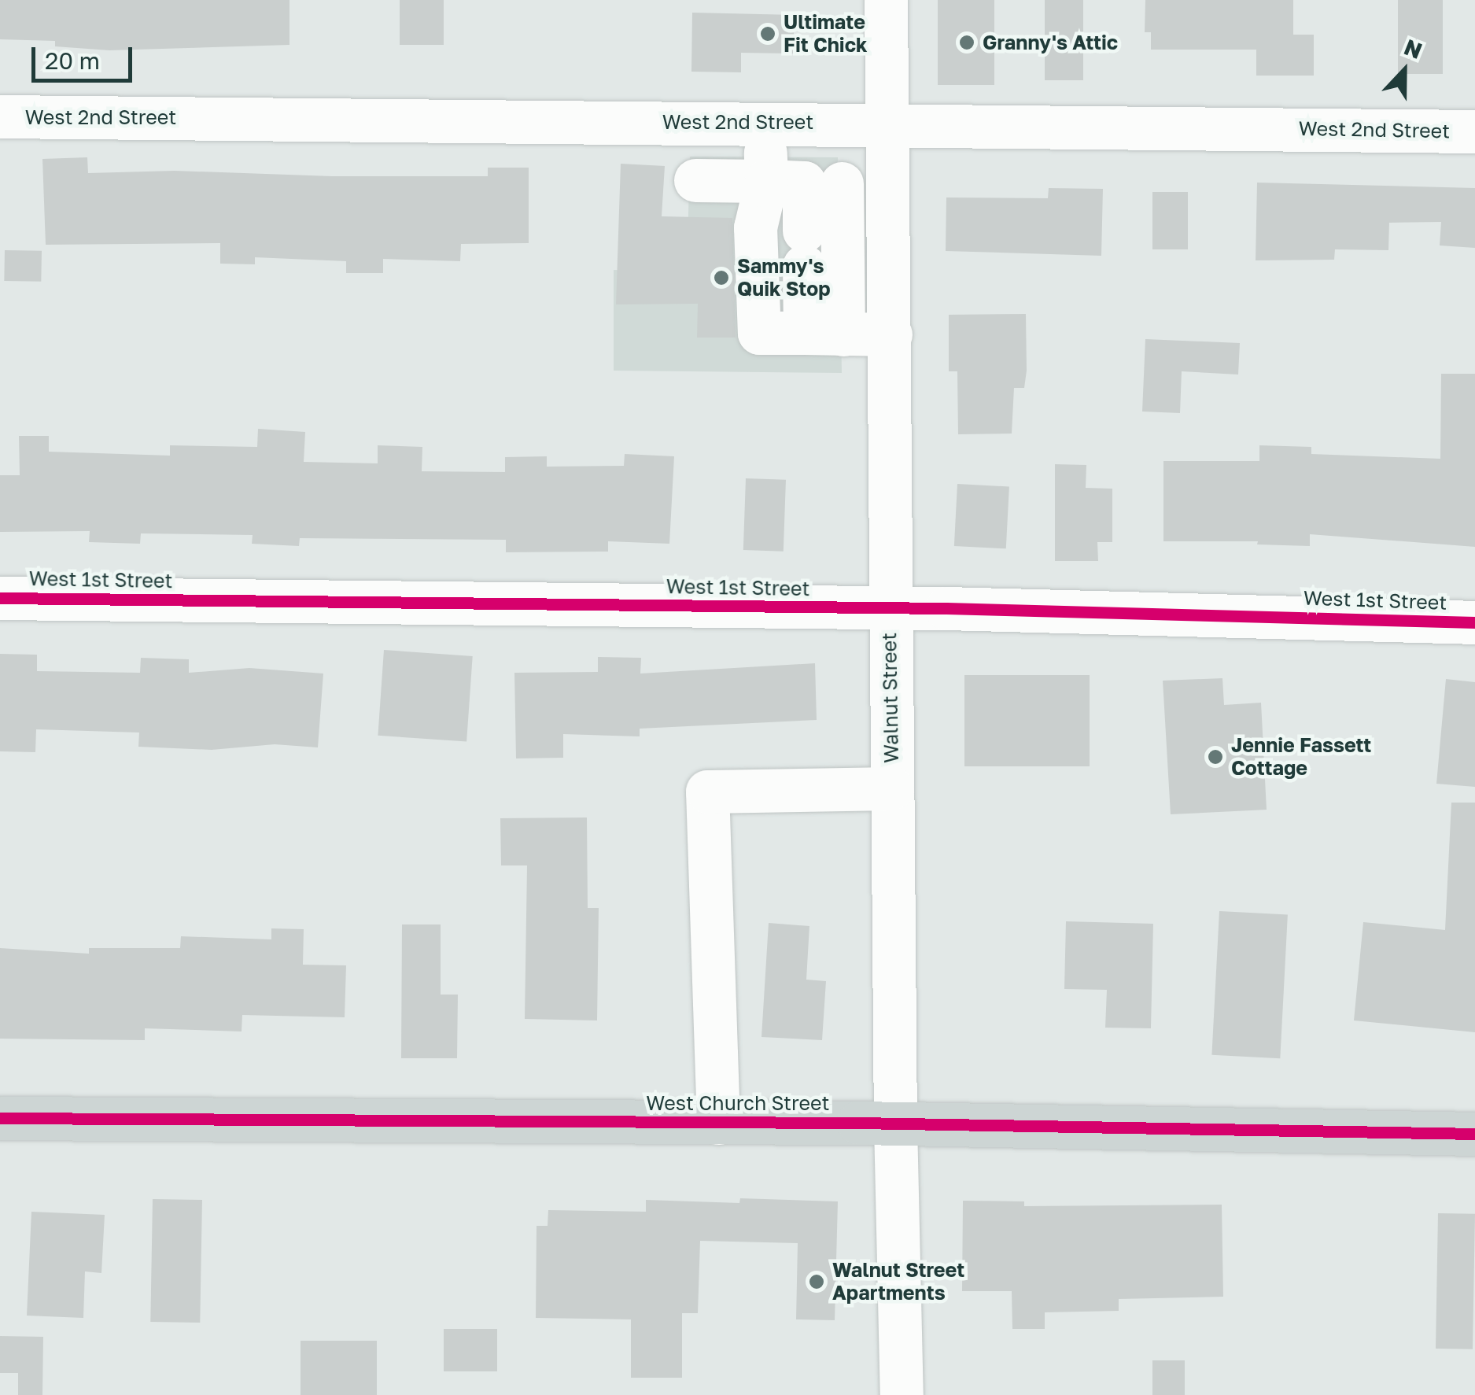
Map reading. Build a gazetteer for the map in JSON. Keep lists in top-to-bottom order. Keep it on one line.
{"streets":{"main road":["West Church Street"],"street":["West 2nd Street","West 1st Street","Walnut Street"]},"crossings":[["West 2nd Street","Walnut Street"],["West 1st Street","Walnut Street"],["Walnut Street","West Church Street"]],"places":["Ultimate Fit Chick","Granny's Attic","Sammy's Quik Stop","Jennie Fassett Cottage","Walnut Street Apartments"],"scale_bar":"20 m","north":"top"}
